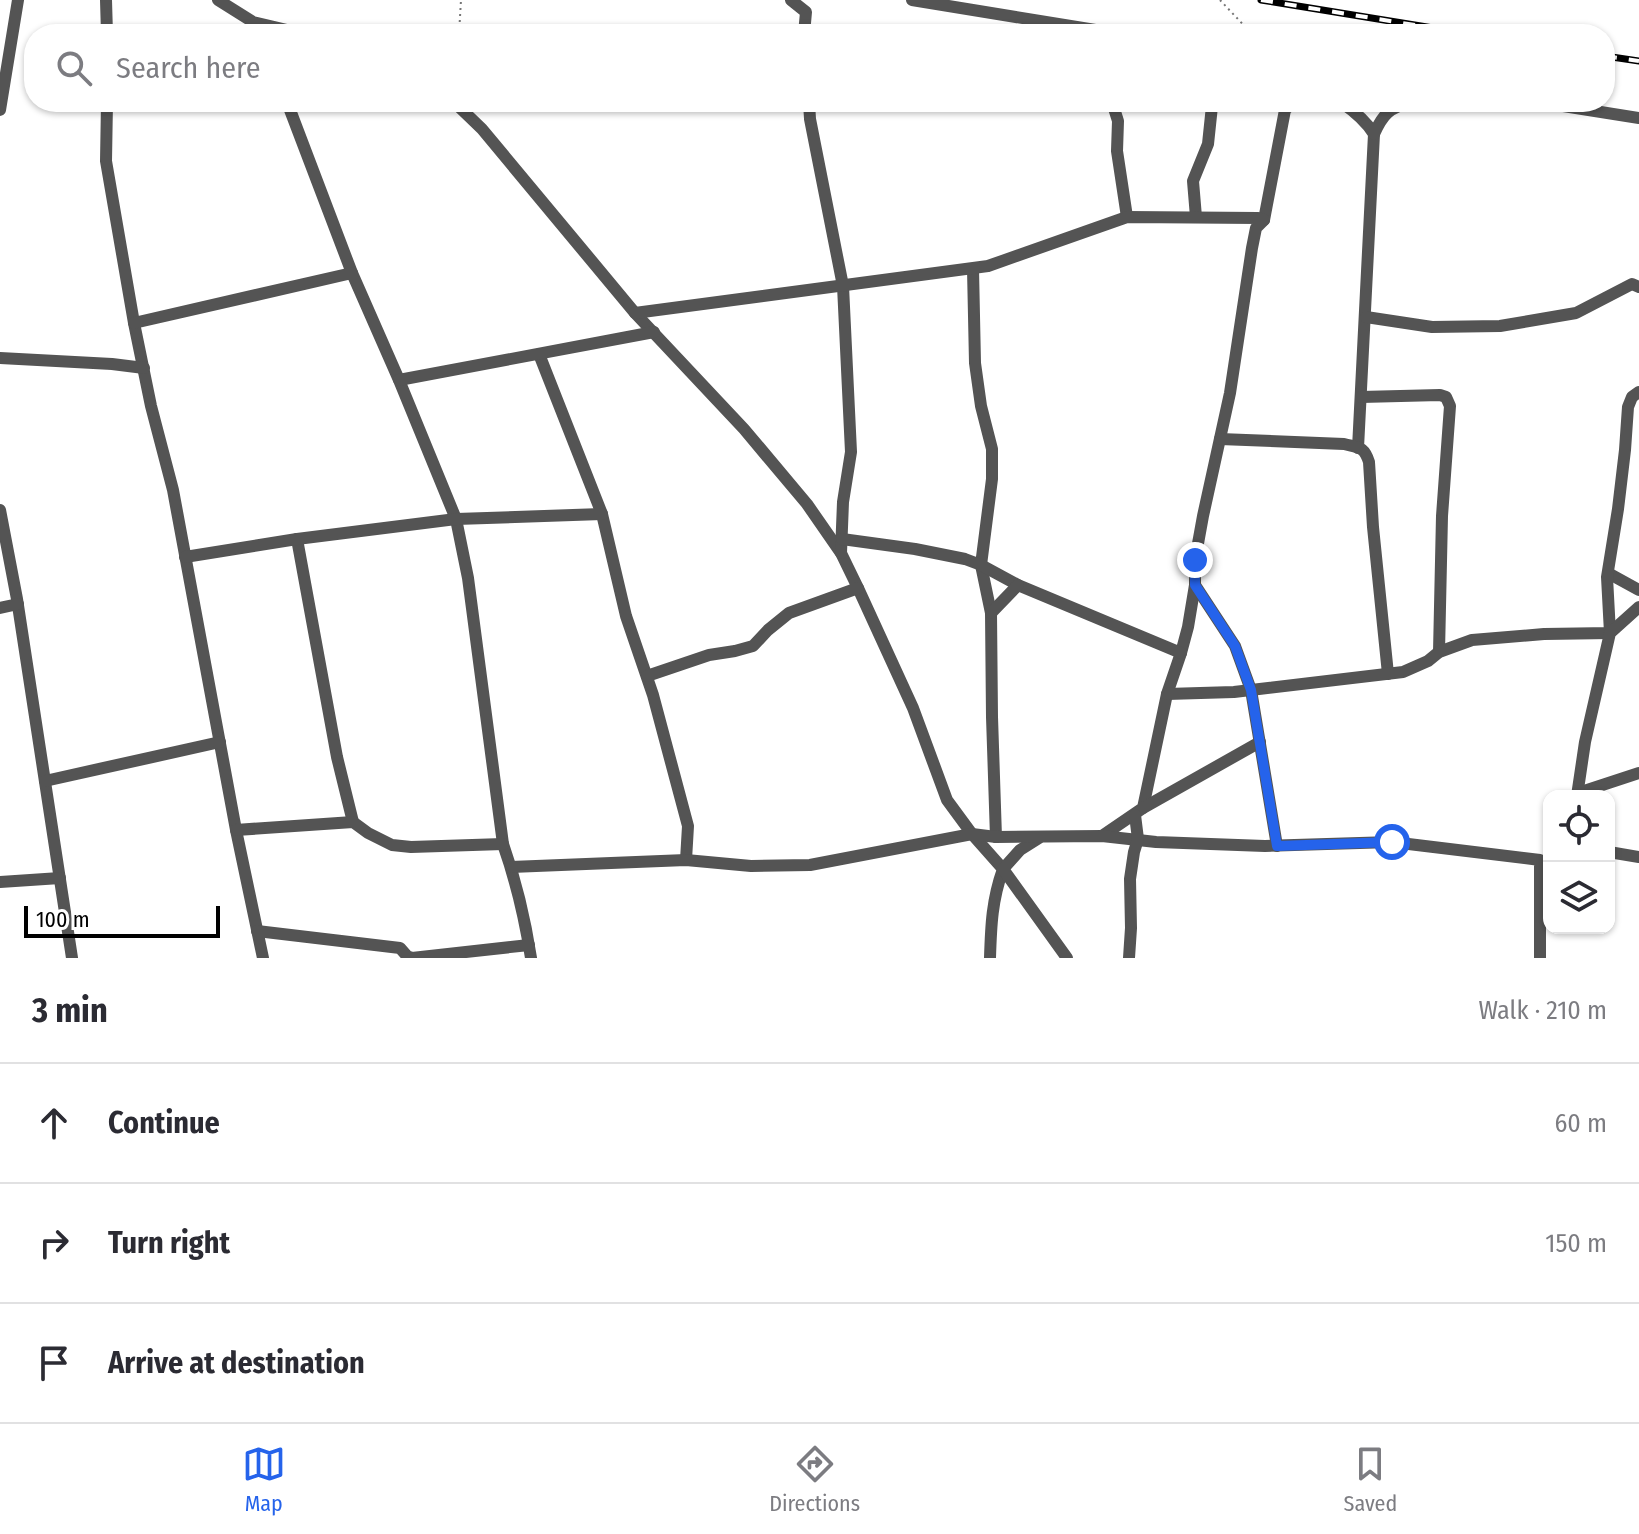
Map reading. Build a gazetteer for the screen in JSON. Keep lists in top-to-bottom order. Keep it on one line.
{"scale_bar":"100 m","page":{"search":"Search here","scale":"100 m","heading":["3 min","Walk · 210 m"],"list":[["Continue","60 m"],["Turn right","150 m"],"Arrive at destination"],"nav":["Map","Directions","Saved"]}}
